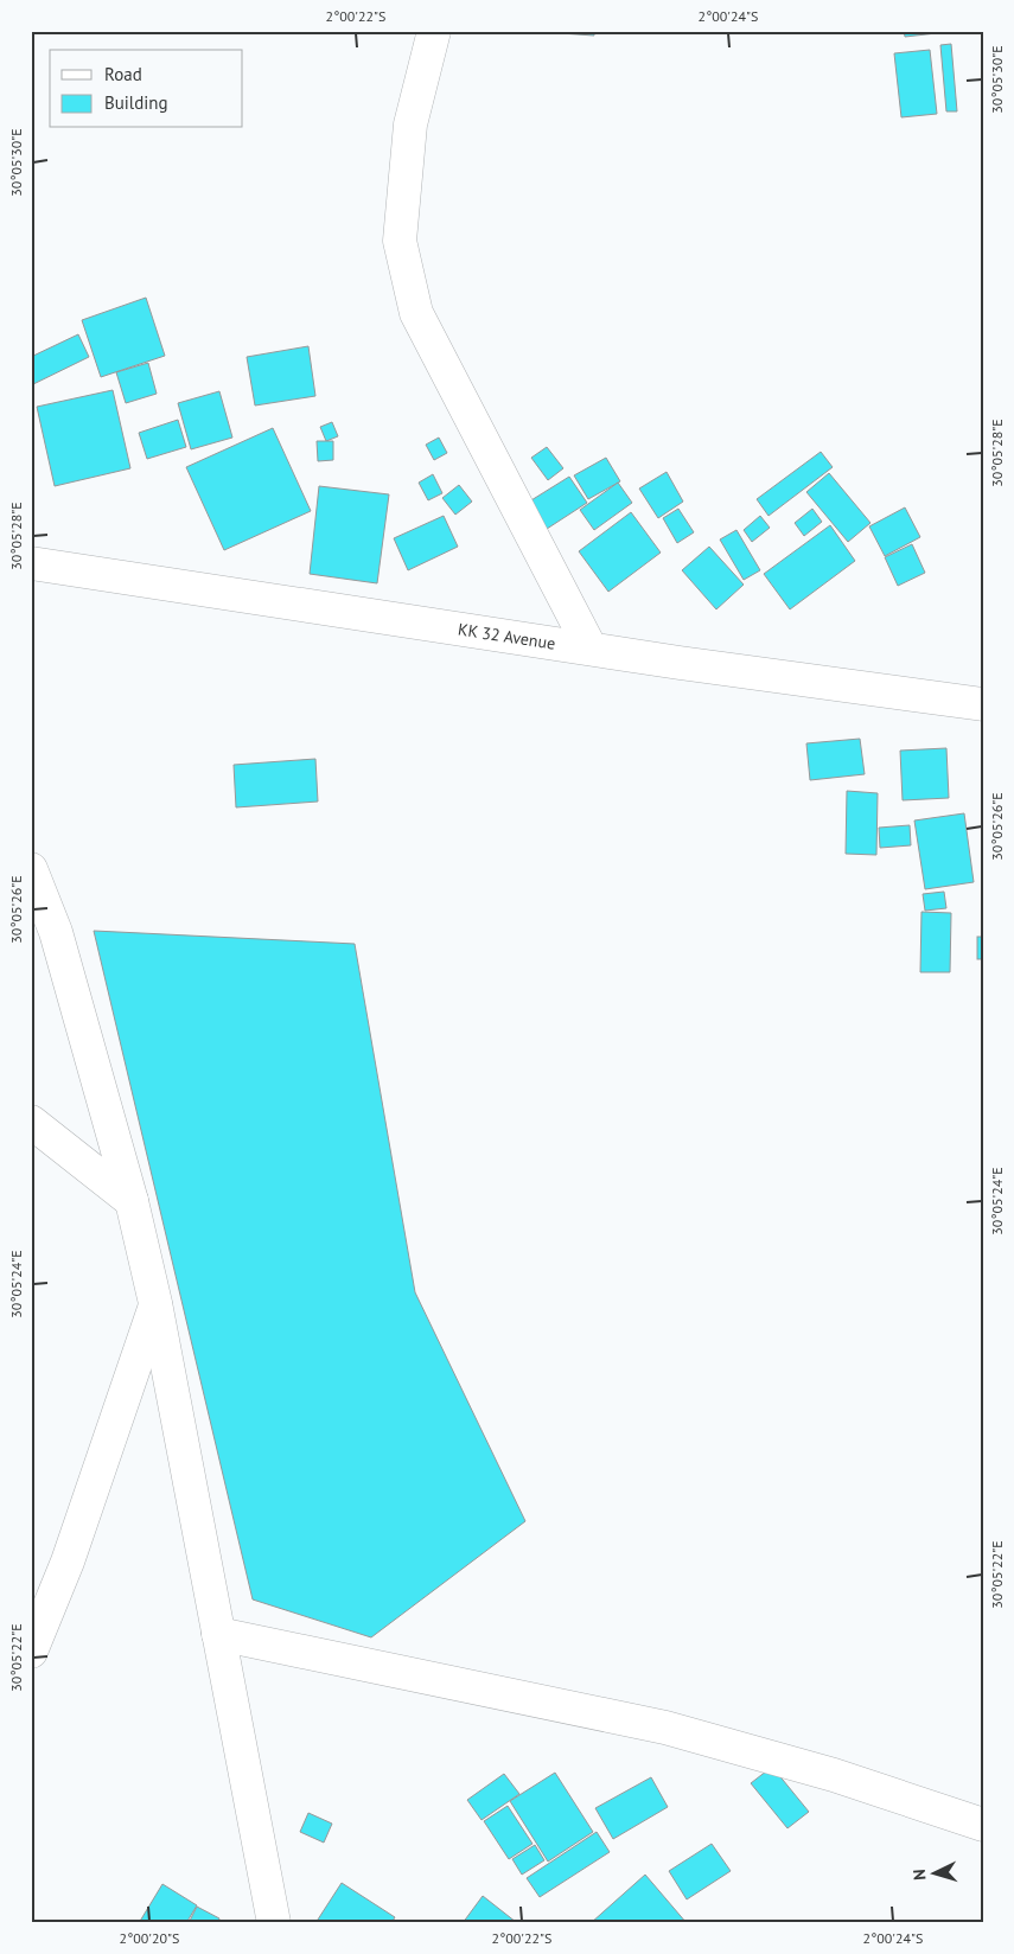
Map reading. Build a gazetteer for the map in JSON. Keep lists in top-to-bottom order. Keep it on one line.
{"streets":{"street":["KK 32 Avenue"]},"legend":["Road","Building"],"north":"left","coordinates":["2°00'22\"S","2°00'24\"S","30°05'30\"E","30°05'28\"E","30°05'26\"E","30°05'24\"E","30°05'22\"E","2°00'20\"S"]}
